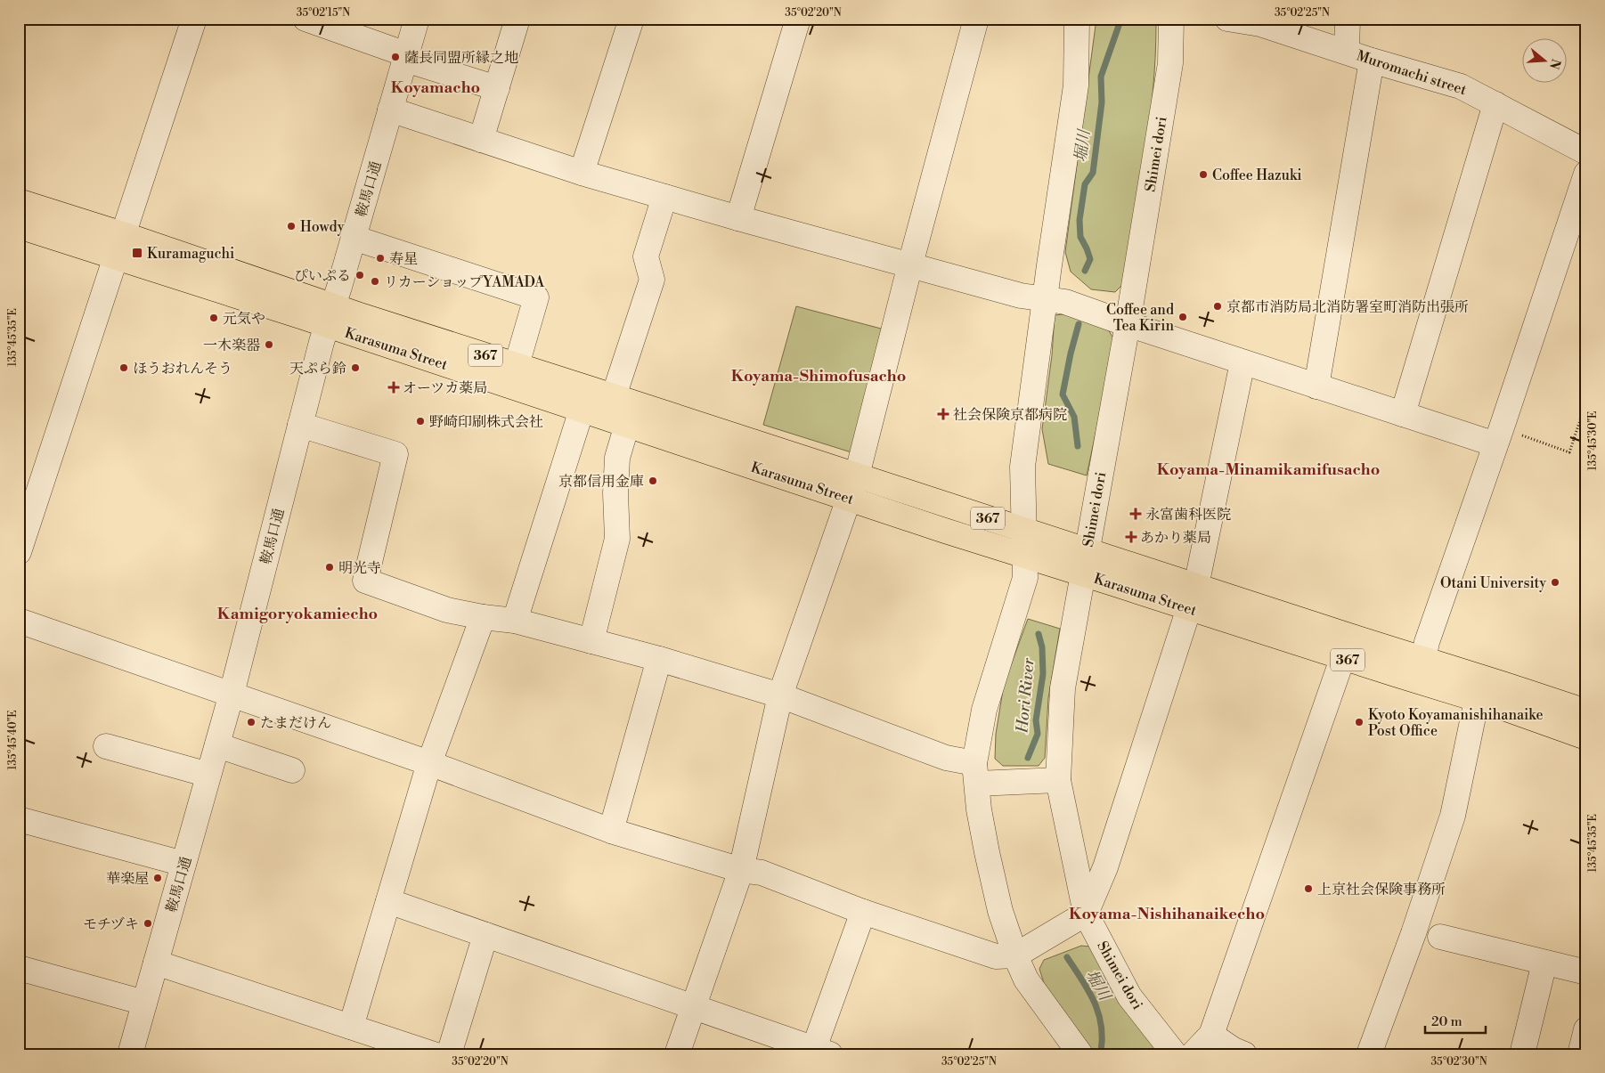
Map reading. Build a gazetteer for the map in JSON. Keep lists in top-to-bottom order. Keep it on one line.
{"streets":{"highway":["Karasuma Street","367"],"street":["Muromachi street","Shimei dori","鞍馬口通"]},"crossings":[["Shimei dori","Karasuma Street"],["鞍馬口通","Karasuma Street"]],"districts":["Koyamacho","Koyama-Shimofusacho","Koyama-Minamikamifusacho","Kamigoryokamiecho","Koyama-Nishihanaikecho"],"water":["堀川","Hori River"],"places":{"other":["薩長同盟所縁之地","Coffee Hazuki","Howdy","寿星","ぴいぷる","リカーショップYAMADA","京都市消防局北消防署室町消防出張所","Coffee and Tea Kirin","元気や","一木楽器","ほうおれんそう","天ぷら鈴","野崎印刷株式会社","京都信用金庫","明光寺","Otani University","たまだけん","Kyoto Koyamanishihanaike Post Office","華楽屋","上京社会保険事務所","モチヅキ"],"transit":["Kuramaguchi"],"health":["オーツカ薬局","社会保険京都病院","永富歯科医院","あかり薬局"]},"scale_bar":"20 m","north":"right","coordinates":["35°02'15\"N","35°02'20\"N","35°02'25\"N","135°45'35\"E","135°45'30\"E","135°45'40\"E","35°02'30\"N"]}
